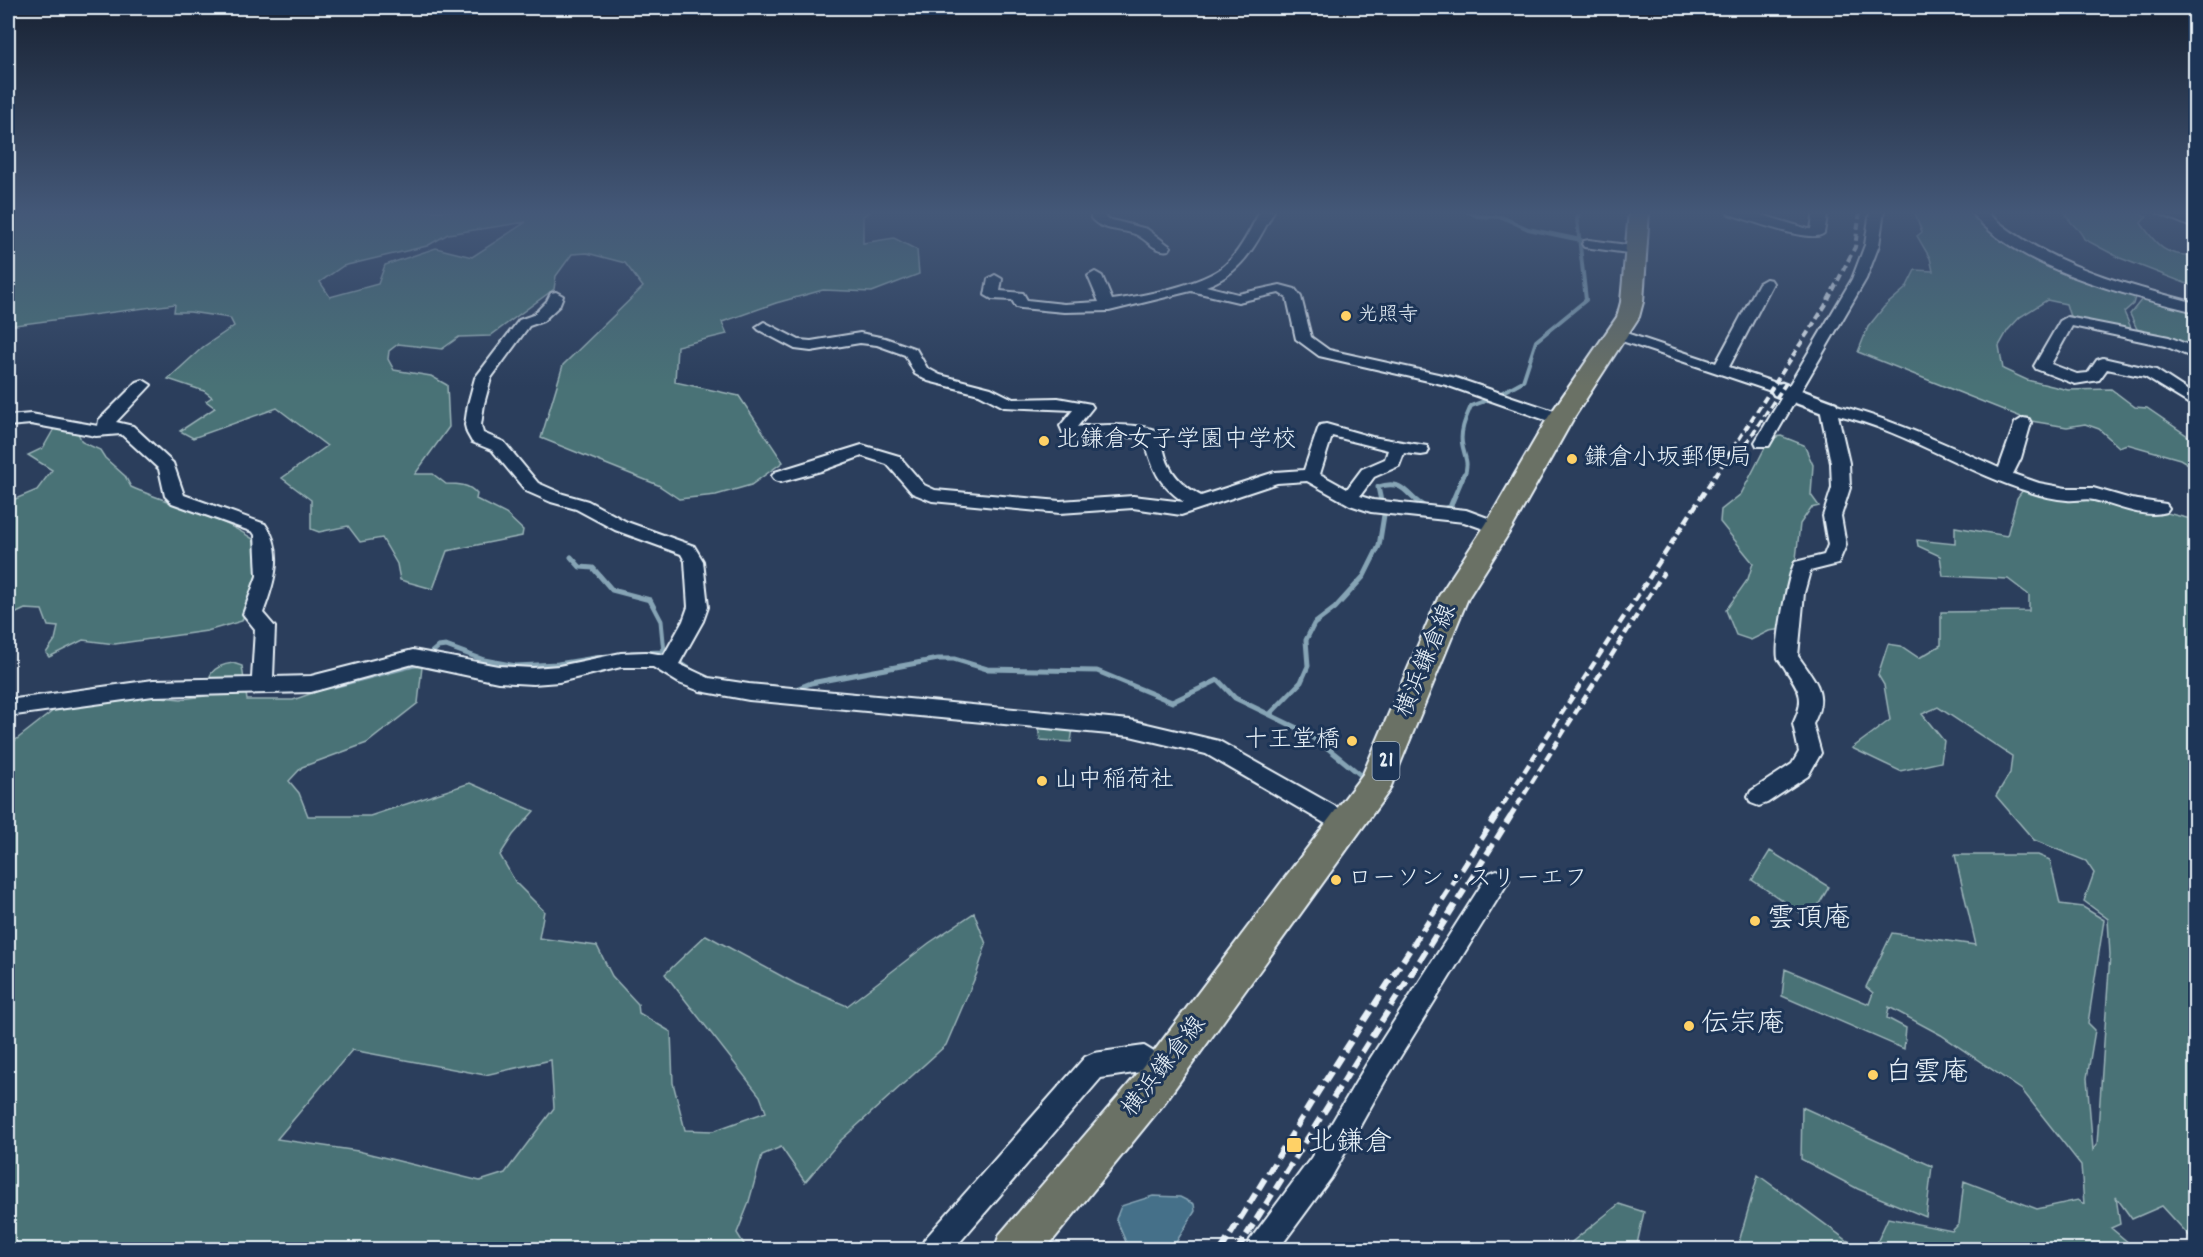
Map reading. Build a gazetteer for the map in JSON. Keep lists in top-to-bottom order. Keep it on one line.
{"streets":{"main road":["横浜鎌倉線","21"]},"places":{"other":["光照寺","北鎌倉女子学園中学校","鎌倉小坂郵便局","十王堂橋","山中稲荷社","ローソン・スリーエフ","雲頂庵","伝宗庵","白雲庵"],"transit":["北鎌倉"]}}
